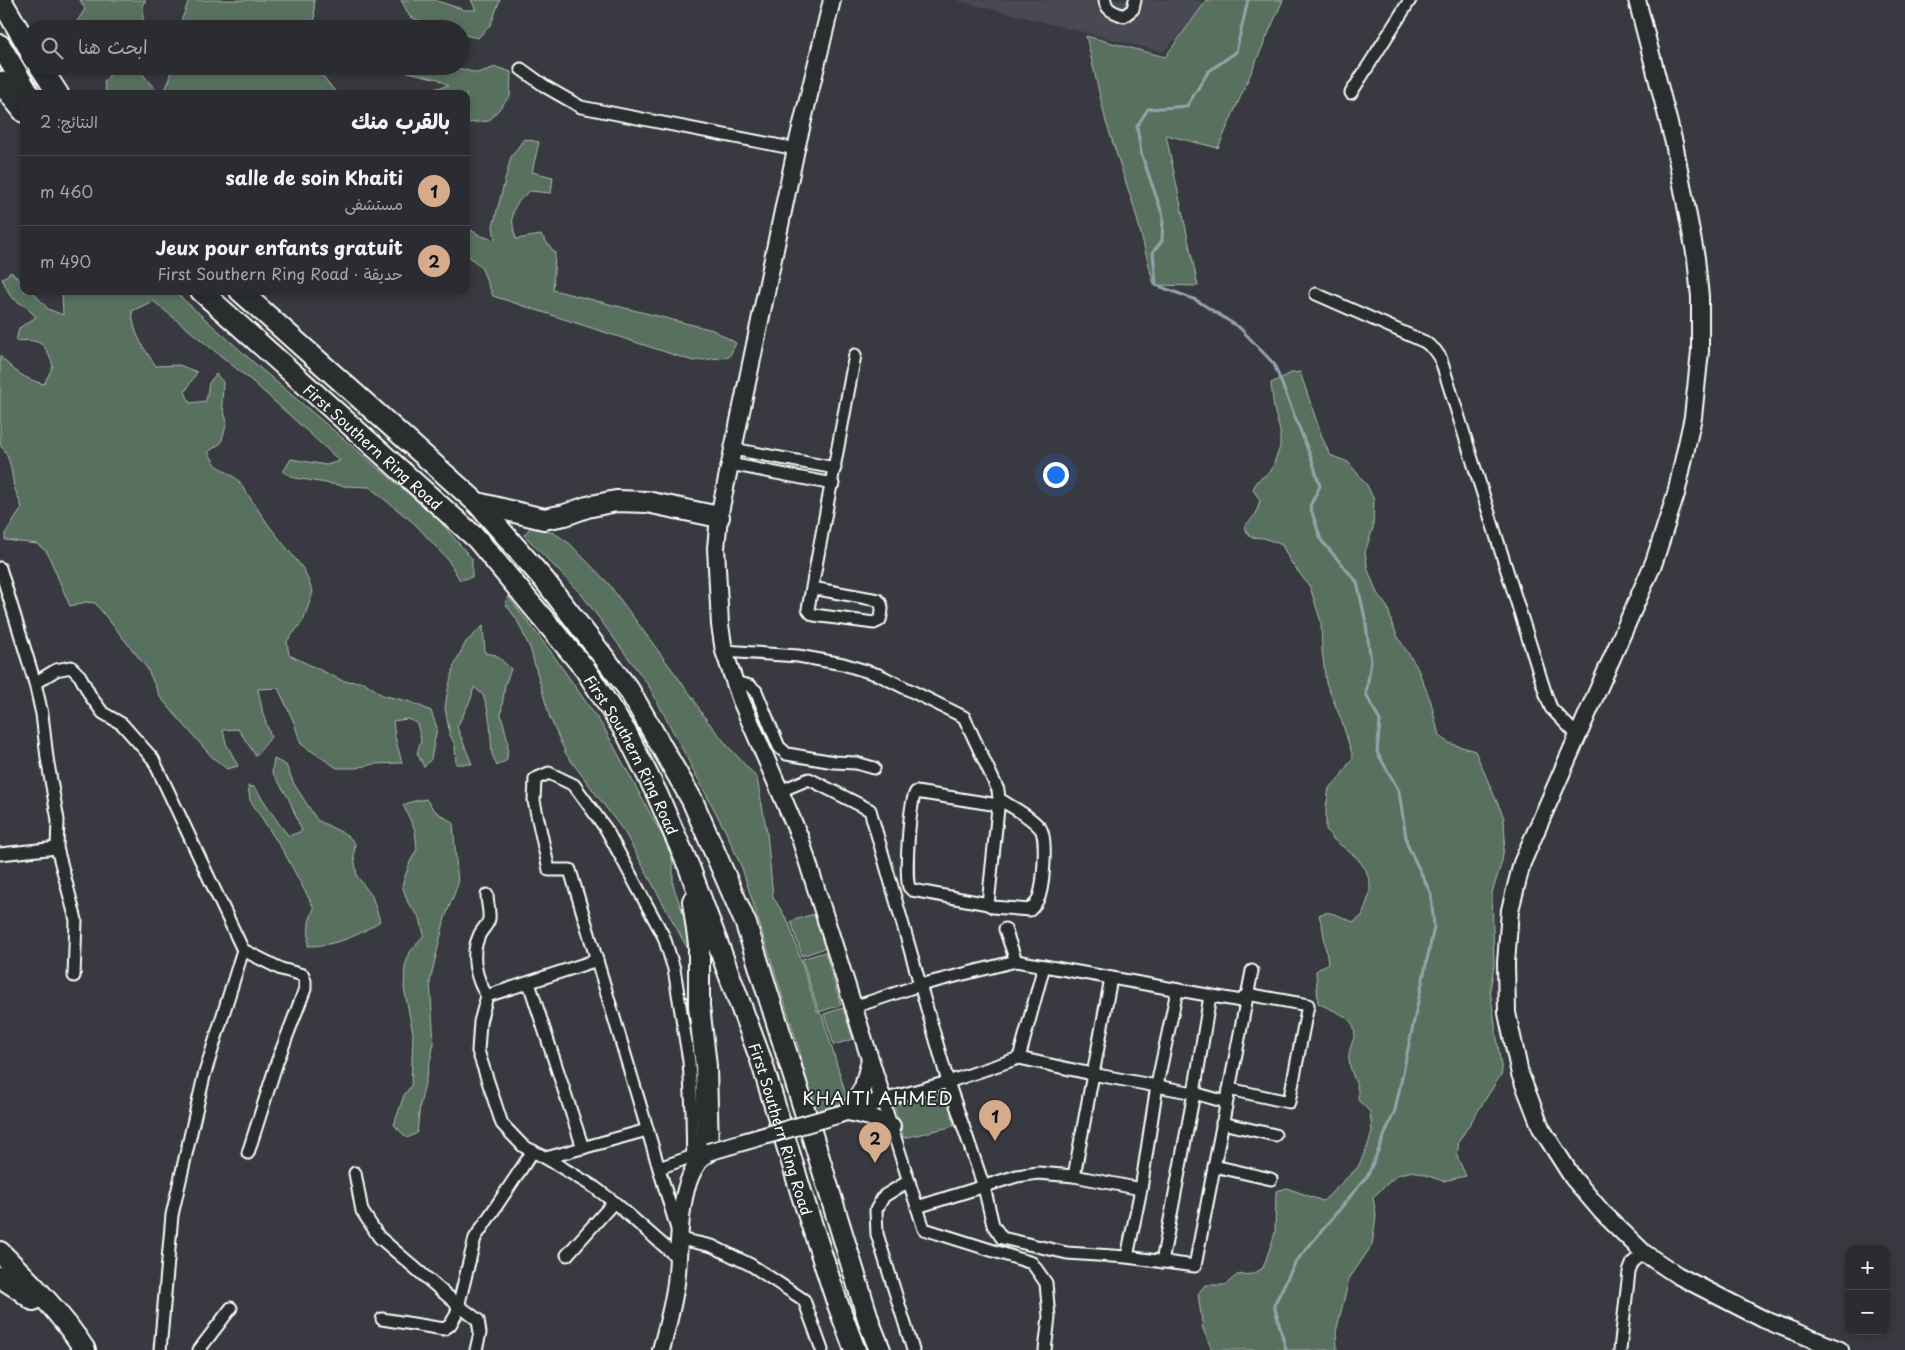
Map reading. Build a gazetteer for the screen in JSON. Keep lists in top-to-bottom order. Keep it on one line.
{"streets":{"highway":["First Southern Ring Road"]},"districts":["KHAITI AHMED"],"page":{"search":"ابحث هنا","heading":["بالقرب منك","النتائج: 2"],"list":[{"mark":"1","name":"salle de soin Khaiti","note":"مستشفى","value":"460 m"},{"mark":"2","name":"Jeux pour enfants gratuit","note":"حديقة · First Southern Ring Road","value":"490 m"}],"pins":["1","2"],"map_buttons":["+","−"]}}
